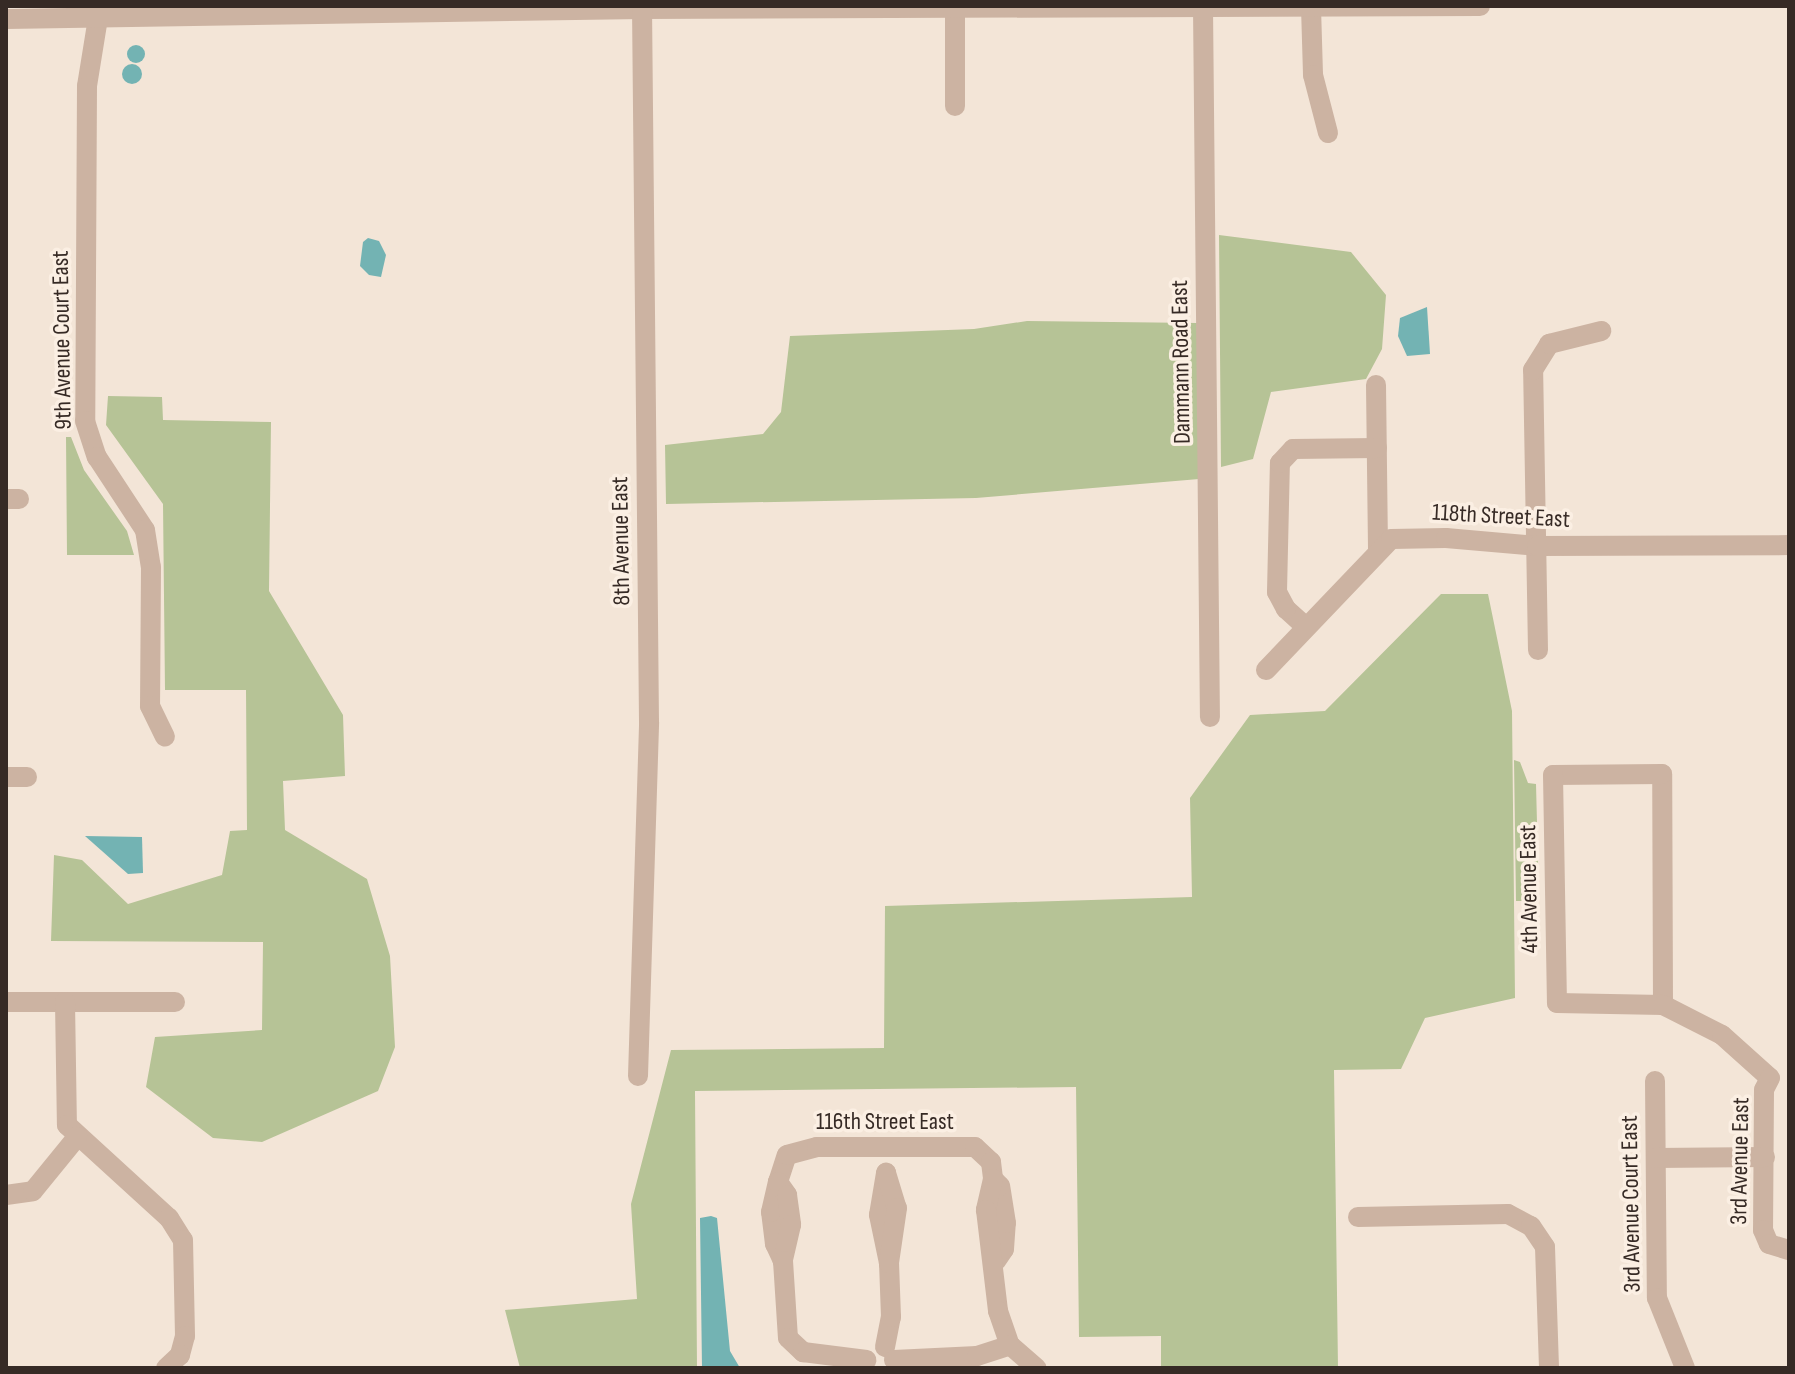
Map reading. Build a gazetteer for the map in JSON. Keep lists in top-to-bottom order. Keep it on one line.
{"streets":{"street":["9th Avenue Court East","Dammann Road East","118th Street East","8th Avenue East","4th Avenue East","116th Street East","3rd Avenue East","3rd Avenue Court East"]}}
